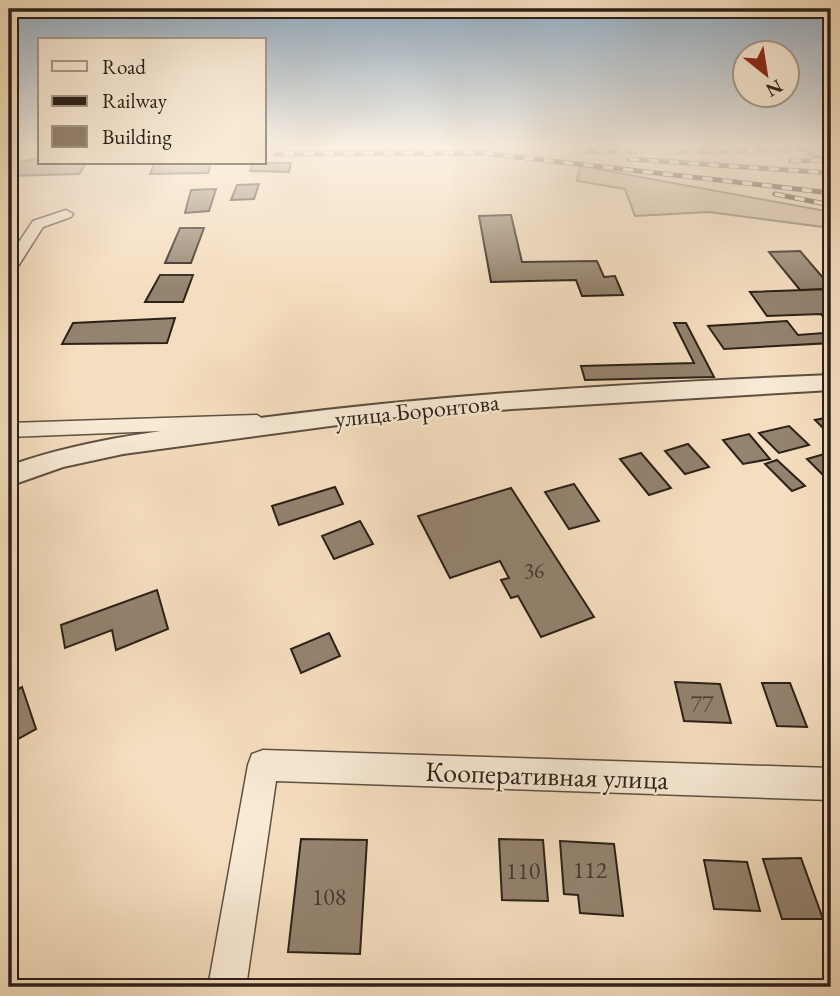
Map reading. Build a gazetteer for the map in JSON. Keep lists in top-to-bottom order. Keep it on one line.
{"streets":{"street":["улица Боронтова","Кооперативная улица"]},"house_numbers":["36","77","112","110","108"],"legend":["Road","Railway","Building"],"north":"bottom right"}
